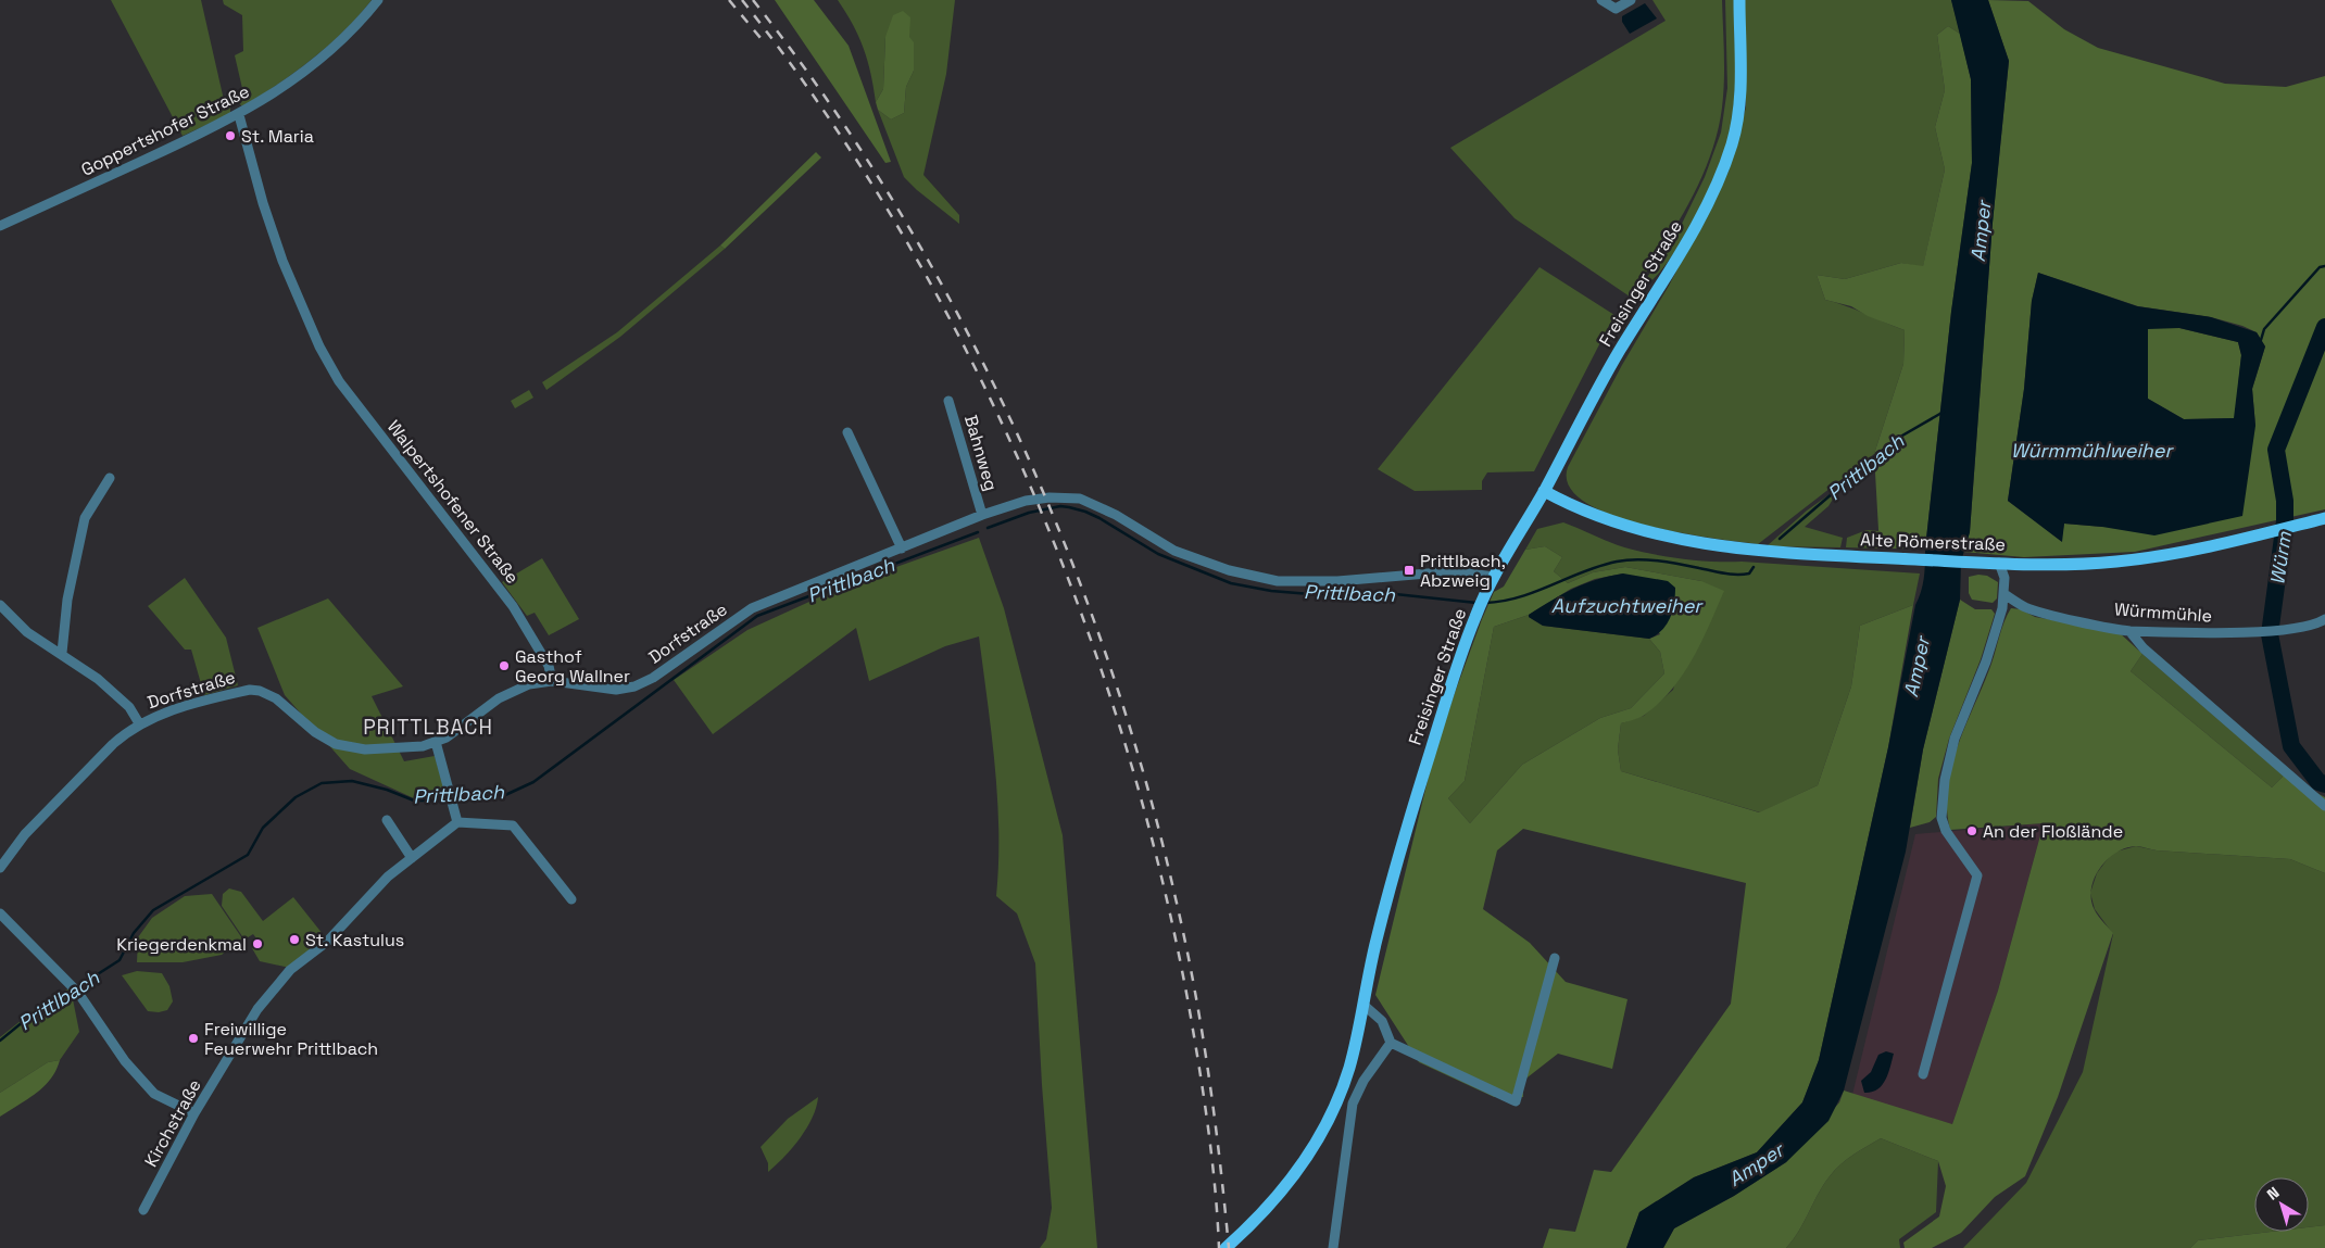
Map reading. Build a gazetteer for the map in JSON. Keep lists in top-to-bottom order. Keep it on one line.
{"streets":{"main road":["Freisinger Straße","Alte Römerstraße"],"street":["Goppertshofer Straße","Bahnweg","Walpertshofener Straße","Würmmühle","Dorfstraße","Kirchstraße"]},"crossings":[["Goppertshofer Straße","Walpertshofener Straße"],["Freisinger Straße","Alte Römerstraße"],["Freisinger Straße","Dorfstraße"],["Bahnweg","Dorfstraße"],["Walpertshofener Straße","Dorfstraße"]],"districts":["PRITTLBACH"],"water":["Amper","Würmmühlweiher","Prittlbach","Würm","Aufzuchtweiher"],"places":{"other":["St. Maria","Gasthof Georg Wallner","An der Floßlände","St. Kastulus","Kriegerdenkmal","Freiwillige Feuerwehr Prittlbach"],"transit":["Prittlbach, Abzweig"]},"north":"top left"}
